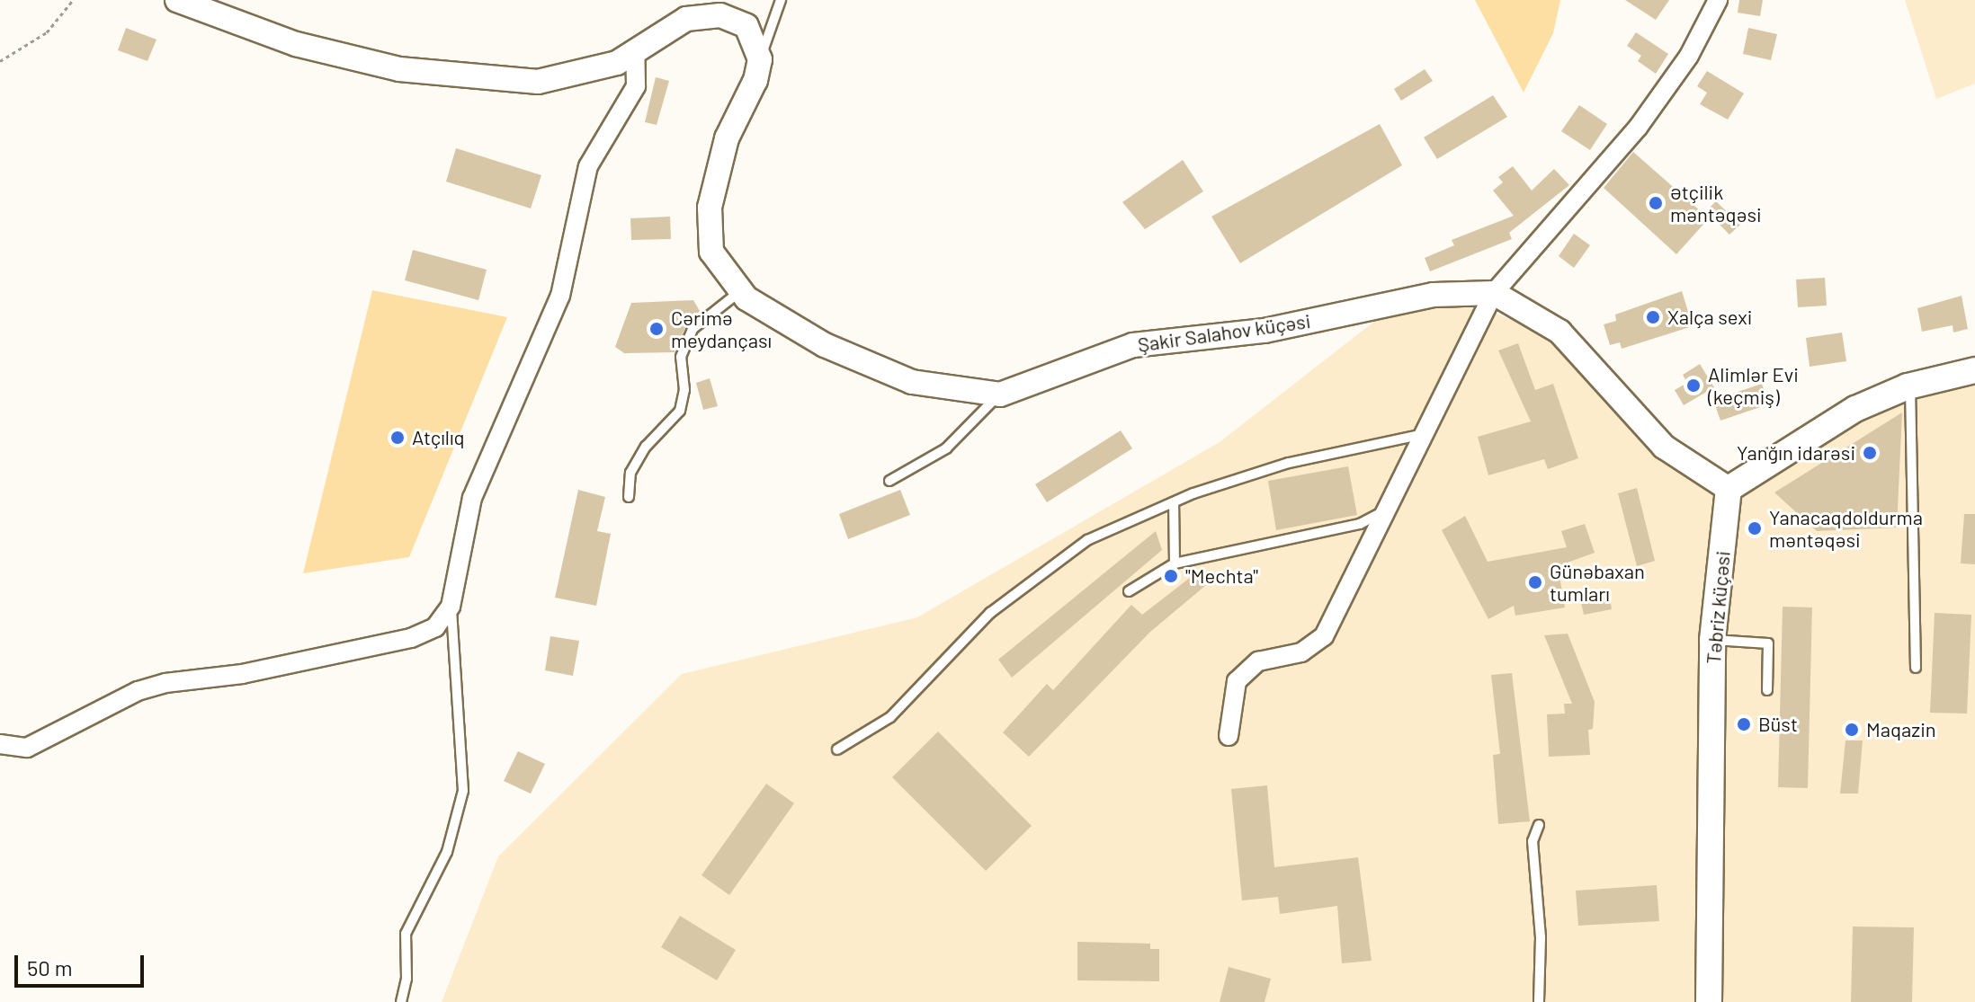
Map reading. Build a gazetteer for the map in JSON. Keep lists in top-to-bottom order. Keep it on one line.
{"streets":{"main road":["Təbriz küçəsi"],"street":["Şakir Salahov küçəsi"]},"places":["Ətçilik məntəqəsi","Xalça sexi","Cərimə meydançası","Alimlər Evi (keçmiş)","Atçılıq","Yanğın idarəsi","Yanacaqdoldurma məntəqəsi","\"Mechta\"","Günəbaxan tumları","Büst","Maqazin"],"scale_bar":"50 m"}
